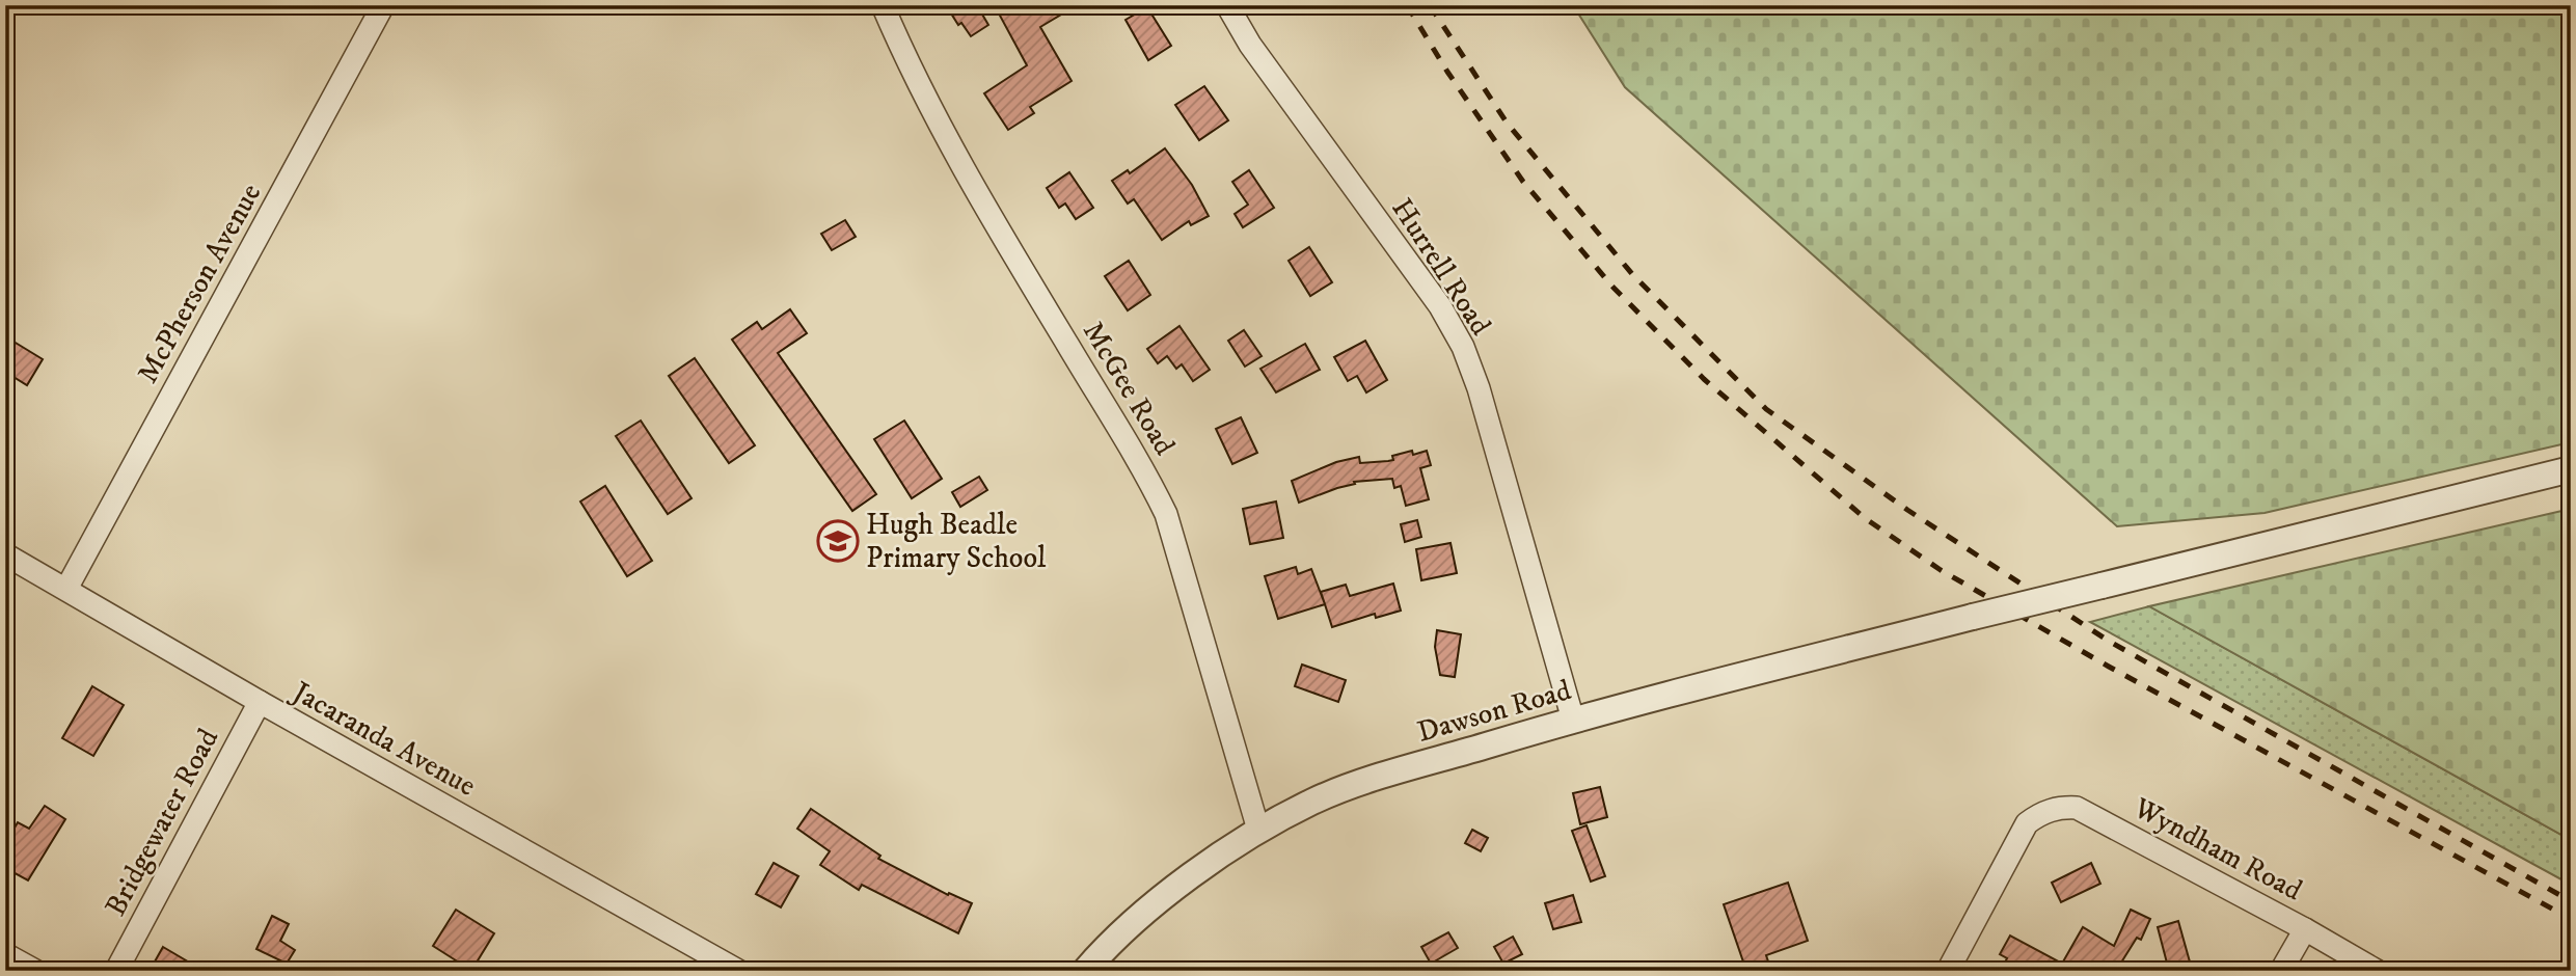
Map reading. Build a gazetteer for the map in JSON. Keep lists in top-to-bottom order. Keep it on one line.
{"streets":{"street":["Hurrell Road","McPherson Avenue","McGee Road","Dawson Road","Jacaranda Avenue","Bridgewater Road","Wyndham Road"]},"crossings":[["Hurrell Road","Dawson Road"],["McPherson Avenue","Jacaranda Avenue"],["McGee Road","Dawson Road"],["Jacaranda Avenue","Bridgewater Road"]],"places":{"school or university":["Hugh Beadle Primary School"]}}
